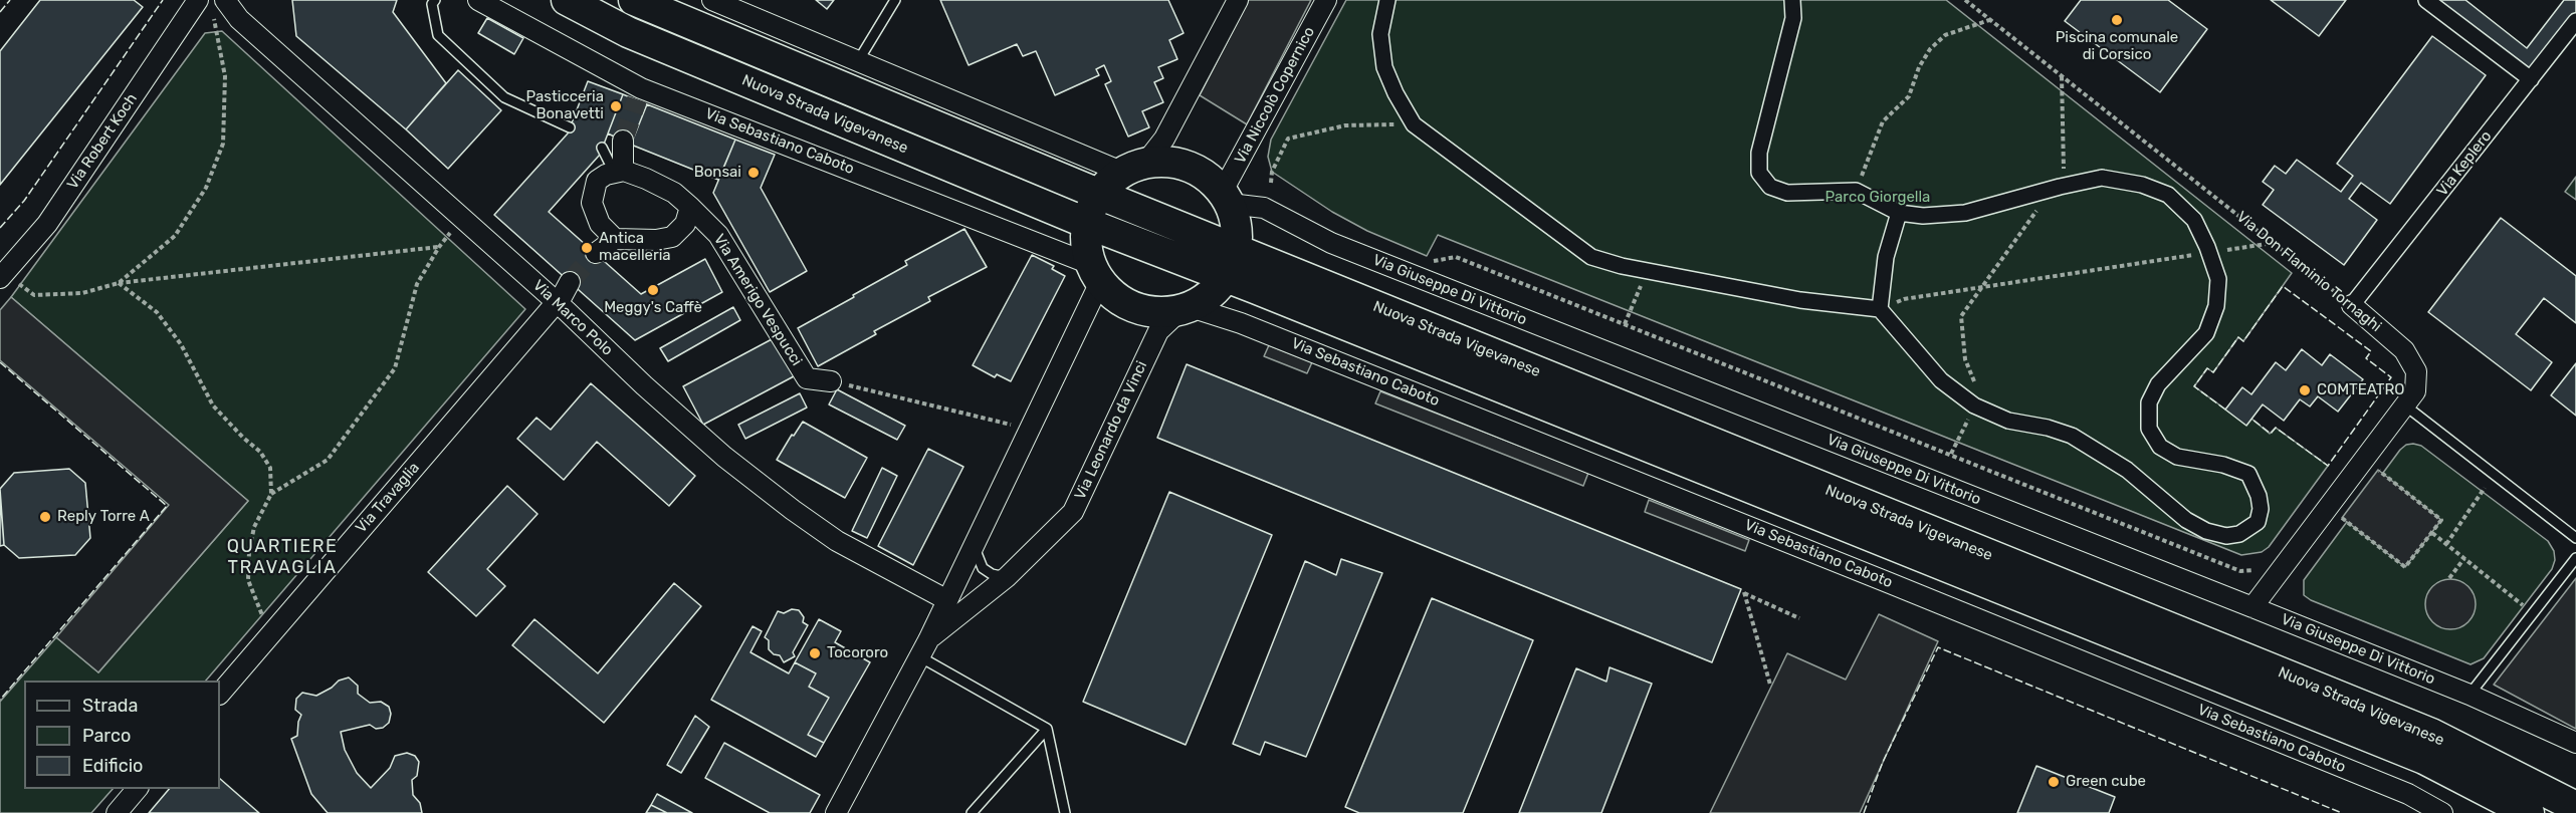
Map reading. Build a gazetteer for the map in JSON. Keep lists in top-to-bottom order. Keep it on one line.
{"streets":{"main road":["Nuova Strada Vigevanese"],"street":["Via Niccolò Copernico","Via Robert Koch","Via Sebastiano Caboto","Via Keplero","Via Don Flaminio Tornaghi","Via Giuseppe Di Vittorio","Via Amerigo Vespucci","Via Marco Polo","Via Leonardo da Vinci","Via Travaglia"]},"crossings":[["Via Niccolò Copernico","Via Giuseppe Di Vittorio"],["Via Sebastiano Caboto","Via Leonardo da Vinci"],["Via Keplero","Via Don Flaminio Tornaghi"],["Via Don Flaminio Tornaghi","Via Giuseppe Di Vittorio"],["Via Marco Polo","Via Leonardo da Vinci"],["Via Marco Polo","Via Travaglia"]],"districts":["QUARTIERE TRAVAGLIA"],"parks":["Parco Giorgella"],"places":["Piscina comunale di Corsico","Pasticceria Bonavetti","Bonsai","Antica macelleria","Meggy's Caffè","COMTEATRO","Reply Torre A","Tocororo","Green cube"],"legend":["Strada","Parco","Edificio"]}
